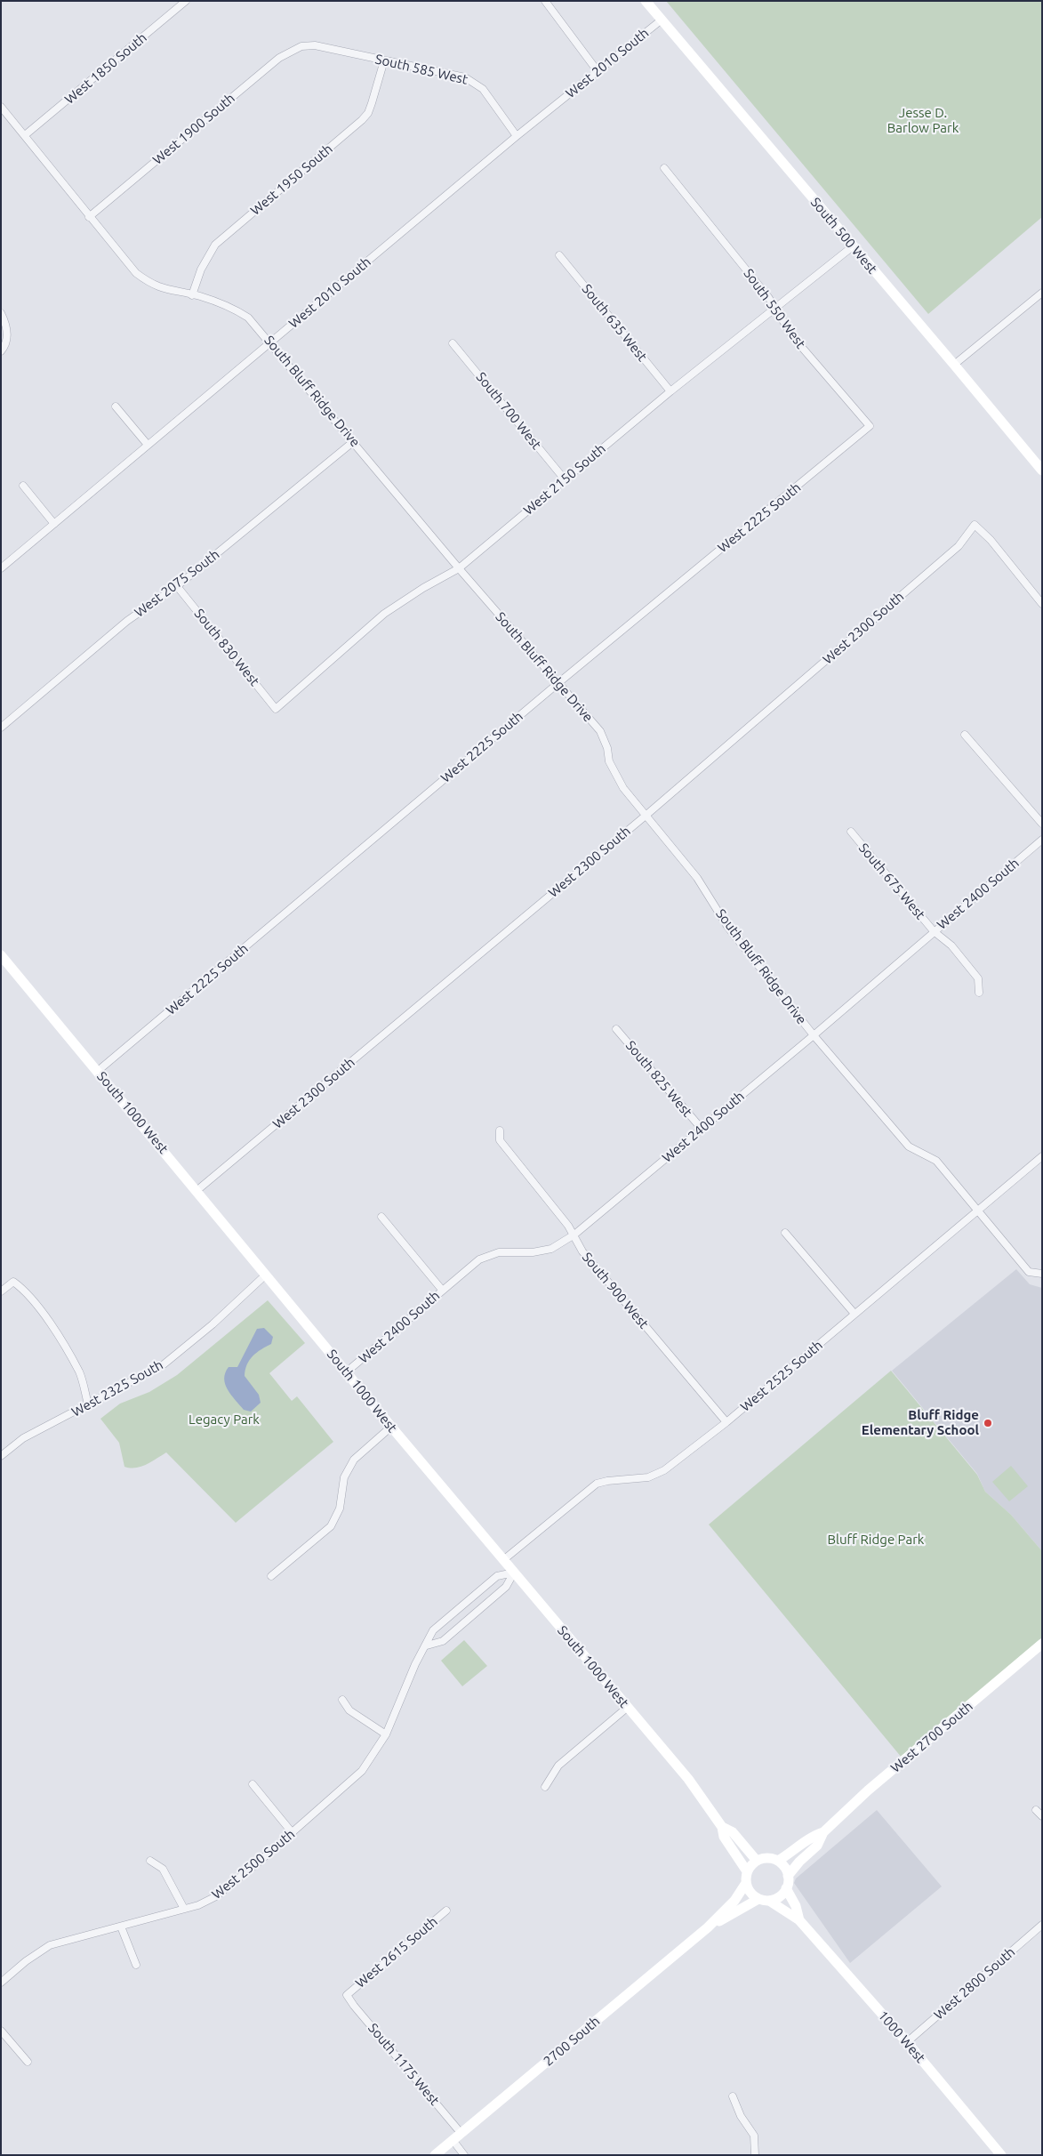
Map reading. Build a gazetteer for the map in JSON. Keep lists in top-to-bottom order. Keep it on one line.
{"streets":{"main road":["South 500 West","South 1000 West","West 2700 South","1000 West","2700 South"],"street":["West 2010 South","West 1850 South","South 585 West","West 1900 South","West 1950 South","South 550 West","South 635 West","South Bluff Ridge Drive","South 700 West","West 2150 South","West 2225 South","West 2075 South","West 2300 South","South 830 West","South 675 West","West 2400 South","South 825 West","South 900 West","West 2525 South","West 2325 South","West 2500 South","West 2615 South","West 2800 South","South 1175 West"]},"crossings":[["West 2010 South","South 585 West"],["West 2010 South","South 500 West"],["West 2010 South","South Bluff Ridge Drive"],["West 1850 South","South Bluff Ridge Drive"],["South 585 West","West 1900 South"],["South 585 West","West 1950 South"],["West 1900 South","South Bluff Ridge Drive"],["West 1950 South","South Bluff Ridge Drive"],["South 500 West","West 2150 South"],["South 550 West","West 2150 South"],["South 550 West","West 2225 South"],["South 635 West","West 2150 South"],["South Bluff Ridge Drive","West 2150 South"],["South Bluff Ridge Drive","West 2225 South"],["South Bluff Ridge Drive","West 2075 South"],["South Bluff Ridge Drive","West 2300 South"],["South Bluff Ridge Drive","West 2400 South"],["South Bluff Ridge Drive","West 2525 South"],["South 700 West","West 2150 South"],["West 2150 South","South 830 West"],["West 2225 South","South 1000 West"],["West 2075 South","South 830 West"],["West 2300 South","South 1000 West"],["South 675 West","West 2400 South"],["West 2400 South","South 825 West"],["West 2400 South","South 1000 West"],["West 2400 South","South 900 West"],["South 1000 West","West 2525 South"],["South 1000 West","West 2325 South"],["South 1000 West","West 2700 South"],["South 1000 West","West 2500 South"],["South 900 West","West 2525 South"],["West 2615 South","South 1175 West"],["West 2800 South","1000 West"],["2700 South","South 1175 West"]],"parks":["Jesse D. Barlow Park","Legacy Park","Bluff Ridge Park"],"places":["Bluff Ridge Elementary School"]}
